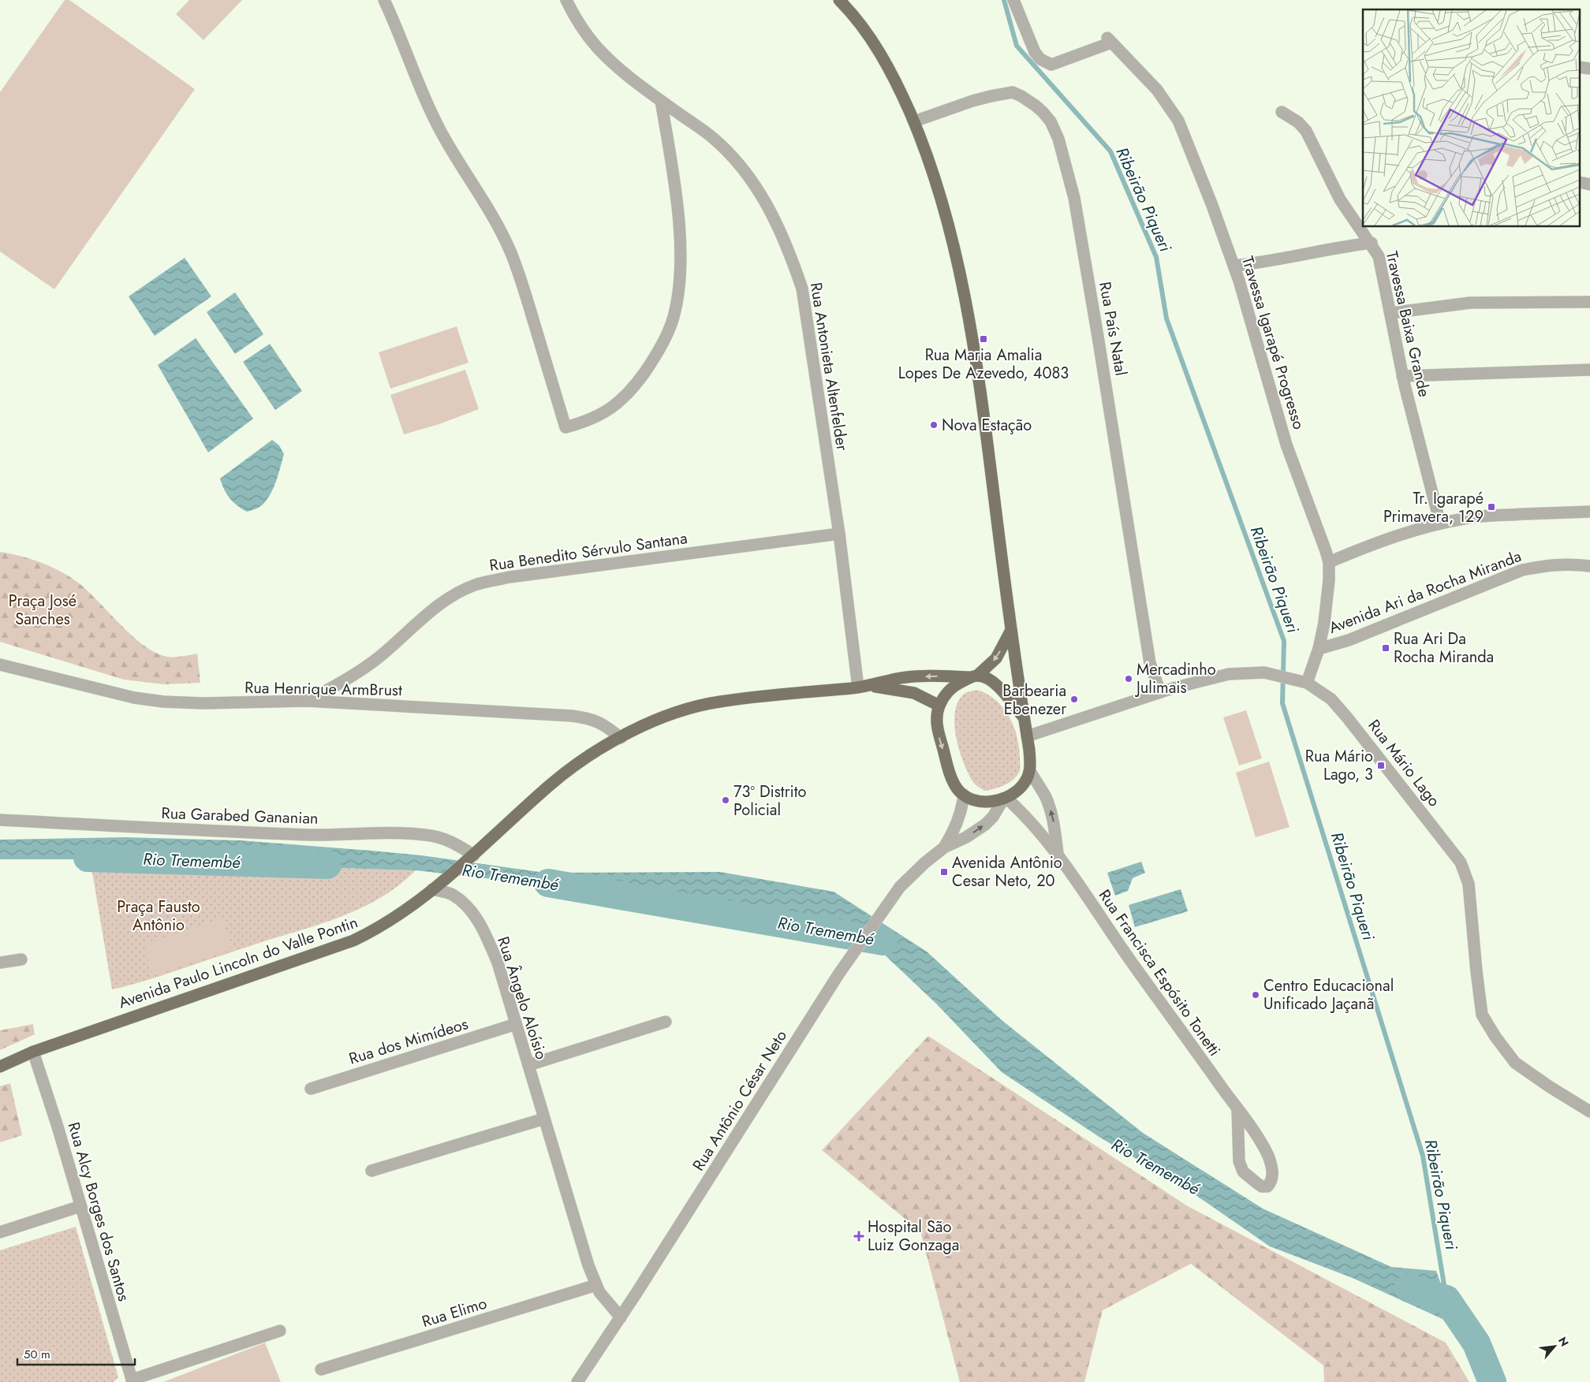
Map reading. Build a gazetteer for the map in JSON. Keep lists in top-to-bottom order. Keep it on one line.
{"streets":{"main road":["Avenida Paulo Lincoln do Valle Pontin"],"street":["Travessa Baixa Grande","Rua País Natal","Travessa Igarapé Progresso","Rua Antonieta Altenfelder","Rua Benedito Sérvulo Santana","Avenida Ari da Rocha Miranda","Rua Henrique ArmBrust","Rua Mário Lago","Rua Garabed Gananian","Rua Francisca Espósito Tonetti","Rua Ângelo Aloísio","Rua dos Mimídeos","Rua Antônio César Neto","Rua Alcy Borges dos Santos","Rua Elimo"]},"crossings":[["Rua País Natal","Rua Mário Lago"],["Travessa Igarapé Progresso","Avenida Ari da Rocha Miranda"],["Travessa Igarapé Progresso","Rua Mário Lago"],["Rua Antonieta Altenfelder","Rua Benedito Sérvulo Santana"],["Rua Antonieta Altenfelder","Avenida Paulo Lincoln do Valle Pontin"],["Rua Benedito Sérvulo Santana","Rua Henrique ArmBrust"],["Rua Henrique ArmBrust","Avenida Paulo Lincoln do Valle Pontin"],["Rua Mário Lago","Avenida Paulo Lincoln do Valle Pontin"],["Rua Mário Lago","Rua Francisca Espósito Tonetti"],["Rua Mário Lago","Rua Antônio César Neto"],["Rua Garabed Gananian","Avenida Paulo Lincoln do Valle Pontin"],["Avenida Paulo Lincoln do Valle Pontin","Rua Francisca Espósito Tonetti"],["Avenida Paulo Lincoln do Valle Pontin","Rua Ângelo Aloísio"],["Avenida Paulo Lincoln do Valle Pontin","Rua Antônio César Neto"],["Avenida Paulo Lincoln do Valle Pontin","Rua Alcy Borges dos Santos"],["Rua Francisca Espósito Tonetti","Rua Antônio César Neto"],["Rua Ângelo Aloísio","Rua dos Mimídeos"],["Rua Ângelo Aloísio","Rua Antônio César Neto"],["Rua Ângelo Aloísio","Rua Elimo"]],"water":["Ribeirão Piqueri","Rio Tremembé"],"parks":["Praça José Sanches","Praça Fausto Antônio"],"places":{"transit":["Rua Maria Amalia Lopes De Azevedo, 4083","Tr. Igarapé Primavera, 129","Rua Ari Da Rocha Miranda","Rua Mário Lago, 3","Avenida Antônio Cesar Neto, 20"],"other":["Nova Estação","Mercadinho Julimais","Barbearia Ebenezer","73º Distrito Policial","Centro Educacional Unificado Jaçanã"],"health":["Hospital São Luiz Gonzaga"]},"scale_bar":"50 m","north":"top right"}
